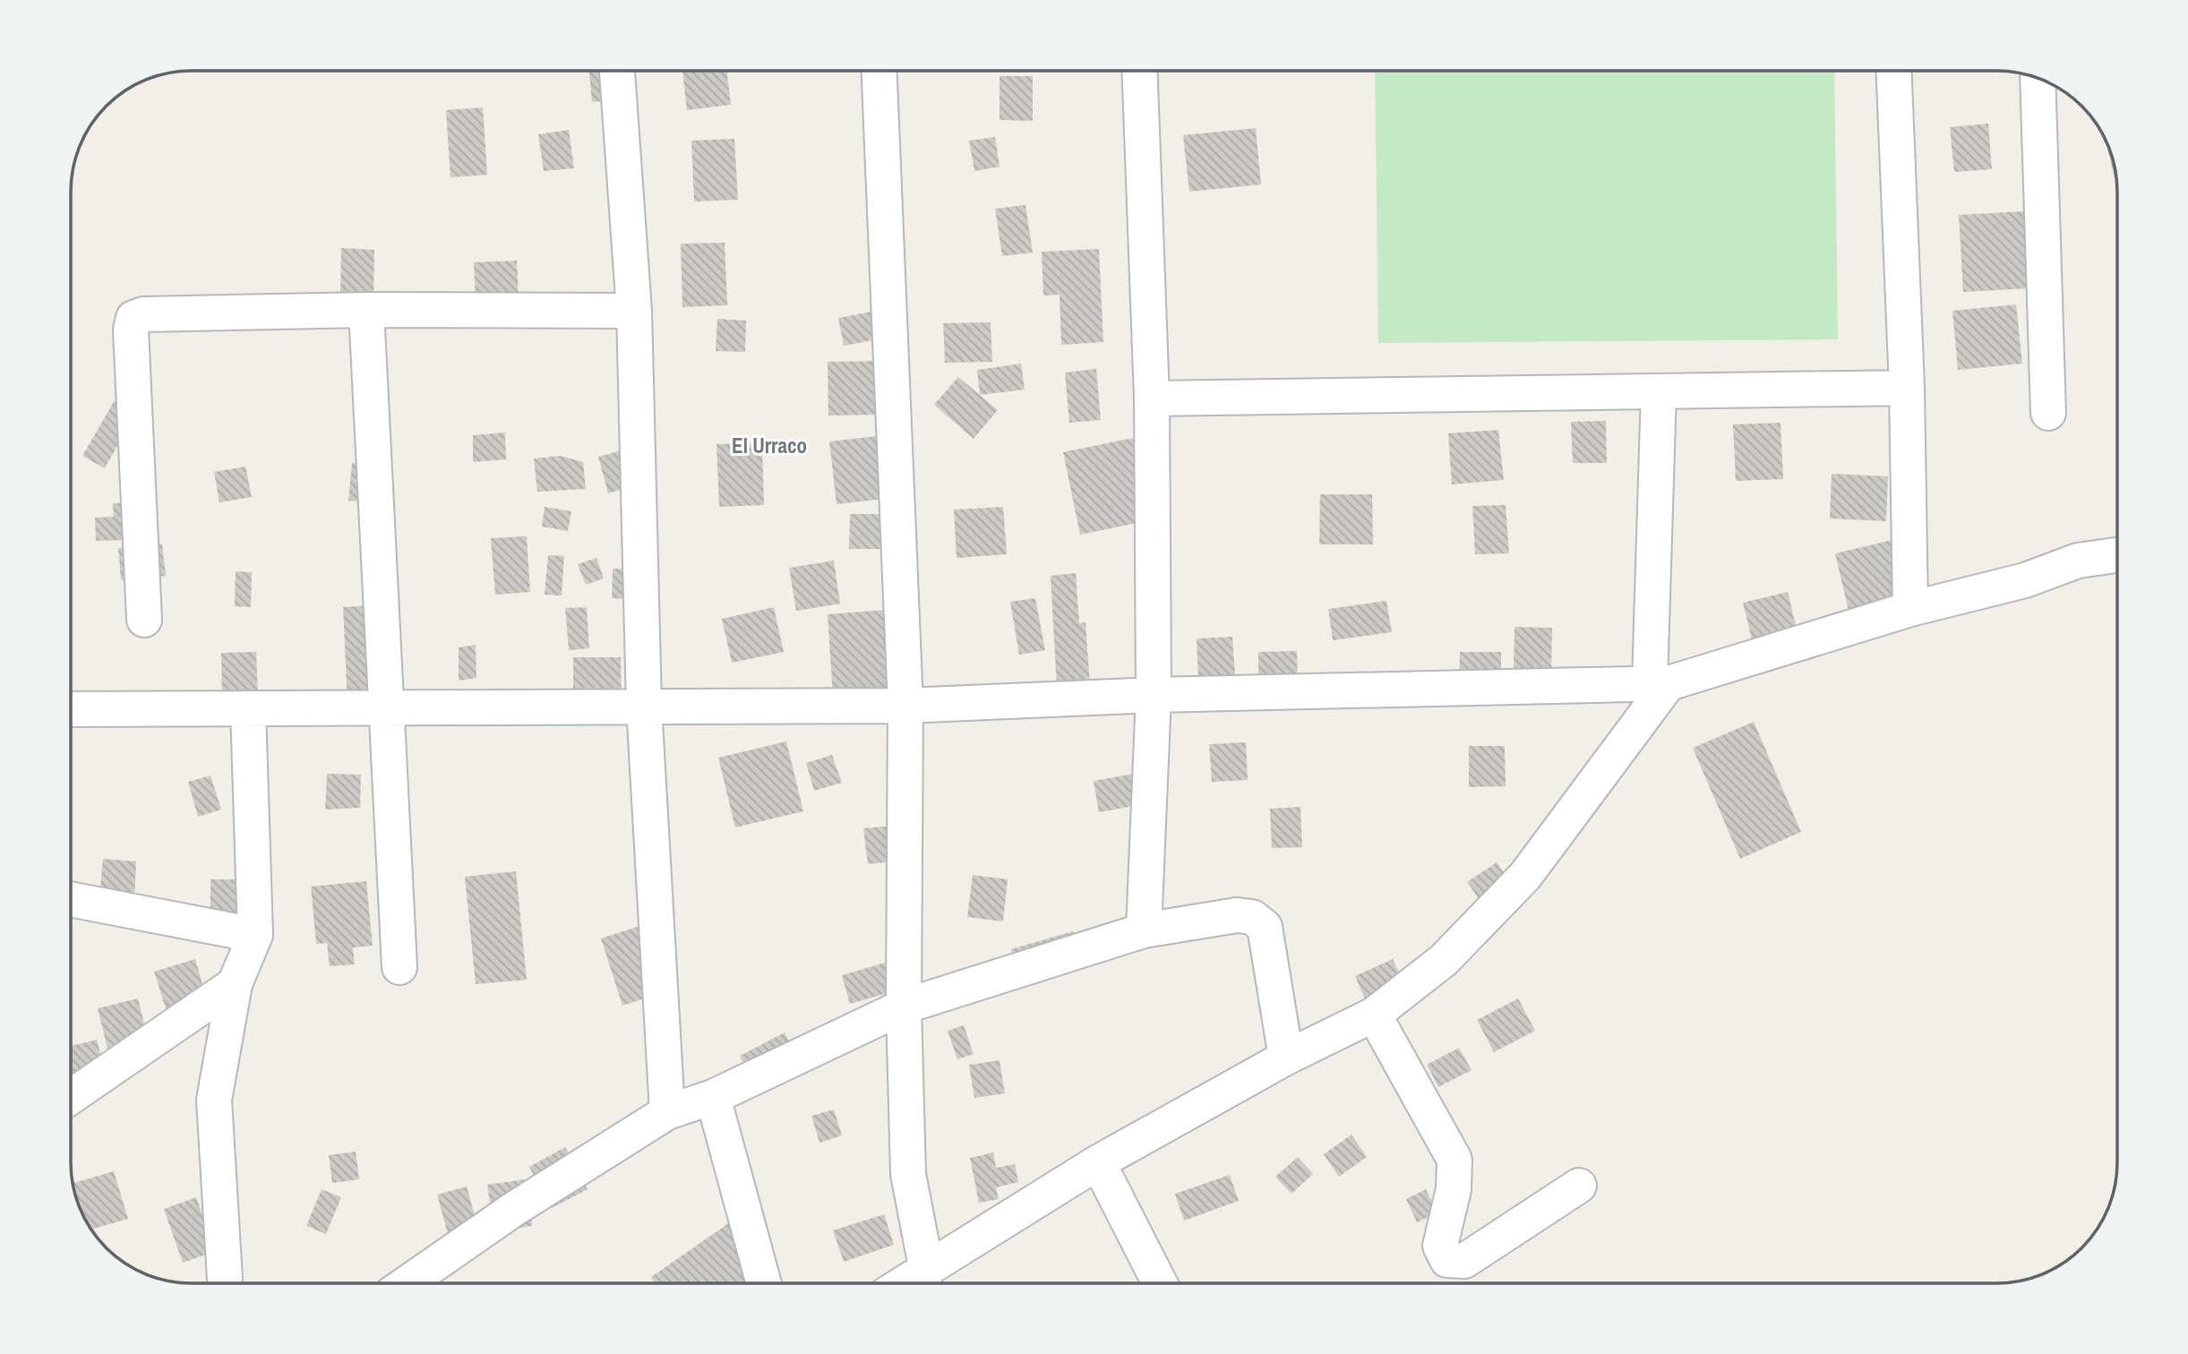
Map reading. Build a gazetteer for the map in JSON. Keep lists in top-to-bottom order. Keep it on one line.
{"districts":["El Urraco"]}
